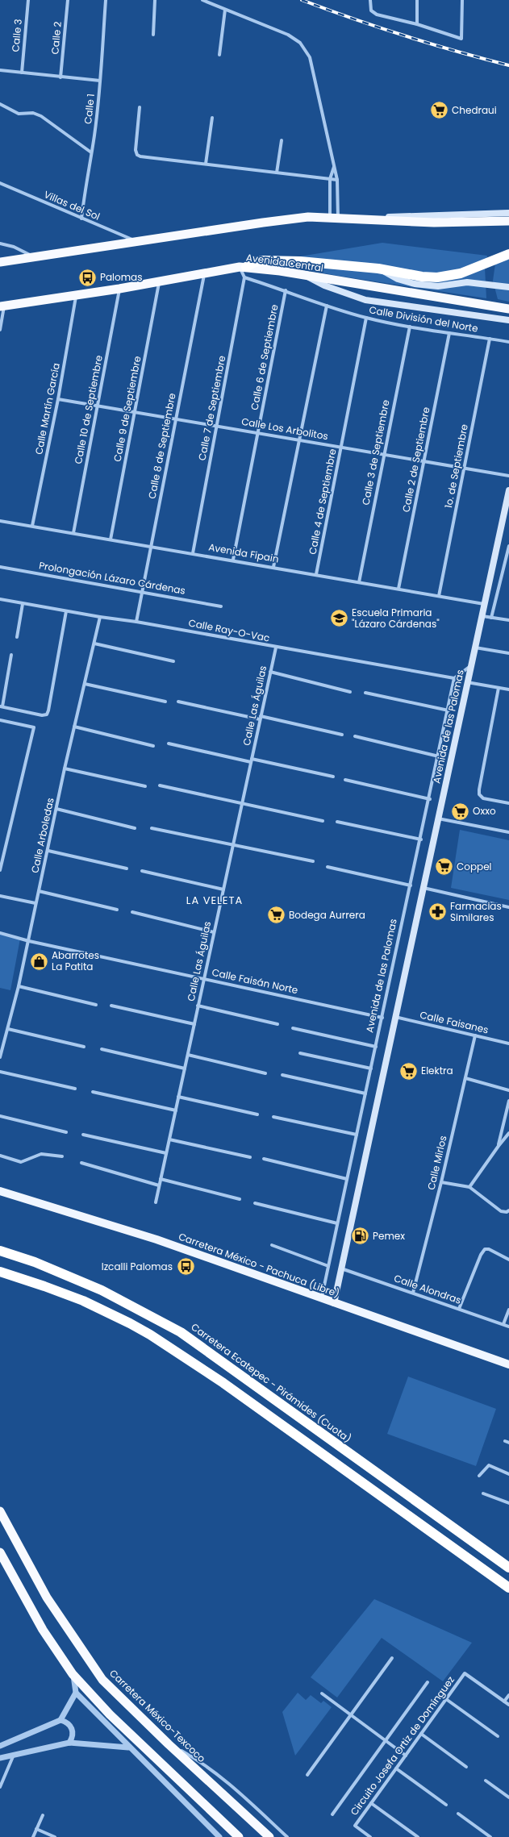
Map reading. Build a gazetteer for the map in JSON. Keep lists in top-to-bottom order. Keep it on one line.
{"streets":{"highway":["Avenida Central","Carretera Ecatepec - Pirámides (Cuota)","Carretera México-Texcoco"],"main road":["Avenida de las Palomas","Carretera México - Pachuca (Libre)"],"street":["Calle 3","Calle 2","Calle 1","Villas del Sol","Calle División del Norte","Calle 6 de Septiembre","Calle 7 de Septiembre","Calle Martín García","Calle 9 de Septiembre","Calle 10 de Septiembre","Calle Los Arbolitos","Calle 8 de Septiembre","Calle 3 de Septiembre","Calle 2 de Septiembre","1o. de Septiembre","Calle 4 de Septiembre","Avenida Fipain","Prolongación Lázaro Cárdenas","Calle Ray-O-Vac","Calle Las Águilas","Calle Arboledas","Calle Faisán Norte","Calle Faisanes","Calle Mirlos","Calle Alondras","Circuito Josefa Ortiz de Domínguez"]},"crossings":[["Calle 1","Villas del Sol"],["Avenida Central","Calle Martín García"],["Avenida Central","Calle 9 de Septiembre"],["Avenida Central","Calle 10 de Septiembre"],["Avenida Central","Calle 8 de Septiembre"],["Calle División del Norte","Calle 6 de Septiembre"],["Calle División del Norte","Calle 7 de Septiembre"],["Calle División del Norte","Calle 3 de Septiembre"],["Calle División del Norte","Calle 2 de Septiembre"],["Calle División del Norte","1o. de Septiembre"],["Calle División del Norte","Calle 4 de Septiembre"],["Calle 6 de Septiembre","Calle Los Arbolitos"],["Calle 6 de Septiembre","Avenida Fipain"],["Calle 7 de Septiembre","Calle Los Arbolitos"],["Calle 7 de Septiembre","Avenida Fipain"],["Calle Martín García","Calle Los Arbolitos"],["Calle Martín García","Avenida Fipain"],["Calle 9 de Septiembre","Calle Los Arbolitos"],["Calle 9 de Septiembre","Avenida Fipain"],["Calle 10 de Septiembre","Calle Los Arbolitos"],["Calle 10 de Septiembre","Avenida Fipain"],["Calle Los Arbolitos","Calle 8 de Septiembre"],["Calle Los Arbolitos","Calle 3 de Septiembre"],["Calle Los Arbolitos","Calle 2 de Septiembre"],["Calle Los Arbolitos","1o. de Septiembre"],["Calle Los Arbolitos","Calle 4 de Septiembre"],["Calle 8 de Septiembre","Avenida Fipain"],["Calle 8 de Septiembre","Prolongación Lázaro Cárdenas"],["Calle 8 de Septiembre","Calle Ray-O-Vac"],["Calle 3 de Septiembre","Avenida Fipain"],["Calle 2 de Septiembre","Avenida Fipain"],["1o. de Septiembre","Avenida Fipain"],["Calle 4 de Septiembre","Avenida Fipain"],["Avenida Fipain","Avenida de las Palomas"],["Calle Ray-O-Vac","Calle Las Águilas"],["Calle Ray-O-Vac","Avenida de las Palomas"],["Calle Ray-O-Vac","Calle Arboledas"],["Calle Las Águilas","Calle Faisán Norte"],["Avenida de las Palomas","Calle Faisán Norte"],["Avenida de las Palomas","Calle Faisanes"],["Avenida de las Palomas","Carretera México - Pachuca (Libre)"],["Avenida de las Palomas","Calle Alondras"],["Calle Arboledas","Calle Faisán Norte"],["Calle Faisanes","Calle Mirlos"],["Calle Mirlos","Calle Alondras"]],"districts":["LA VELETA"],"places":{"supermarket":["Chedraui","Oxxo","Coppel","Bodega Aurrera","Elektra"],"bus stop":["Palomas","Izcalli Palomas"],"school or university":["Escuela Primaria \"Lázaro Cárdenas\""],"pharmacy":["Farmacias Similares"],"shop":["Abarrotes La Patita"],"fuel station":["Pemex"]}}
